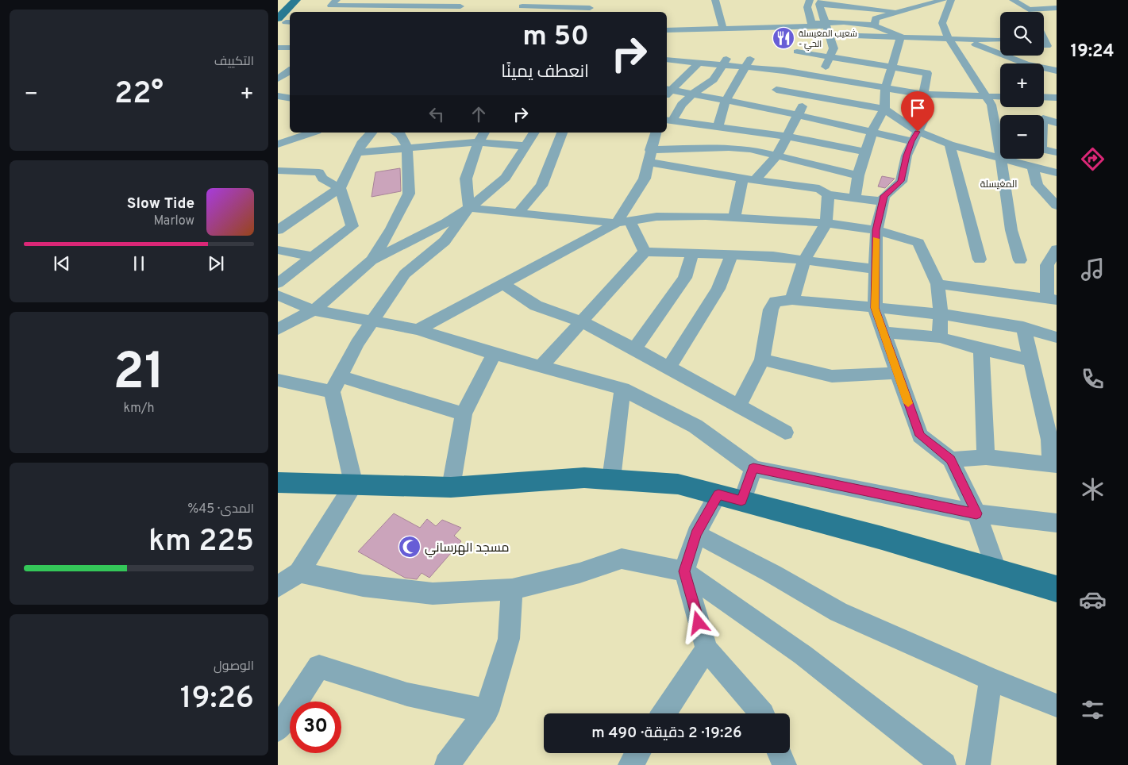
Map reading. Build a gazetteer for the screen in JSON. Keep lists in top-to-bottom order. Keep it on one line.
{"districts":["المغيسلة"],"places":{"restaurant":["شعيب المغيسلة - الحيّ"],"mosque":["مسجد الهرساني"]},"page":{"tabs":"19:24","tile":["التكييف",["21","km/h"],["المدى · 45%","225 km"],["الوصول","19:26"]],"map_buttons":["+","−"],"turn":["50 m","انعطف يمينًا"],"heat":["−","22°","+"],"song":["Slow Tide","Marlow"],"limit":"30","trip":"19:26 · 2 دقيقة · 490 m"}}
